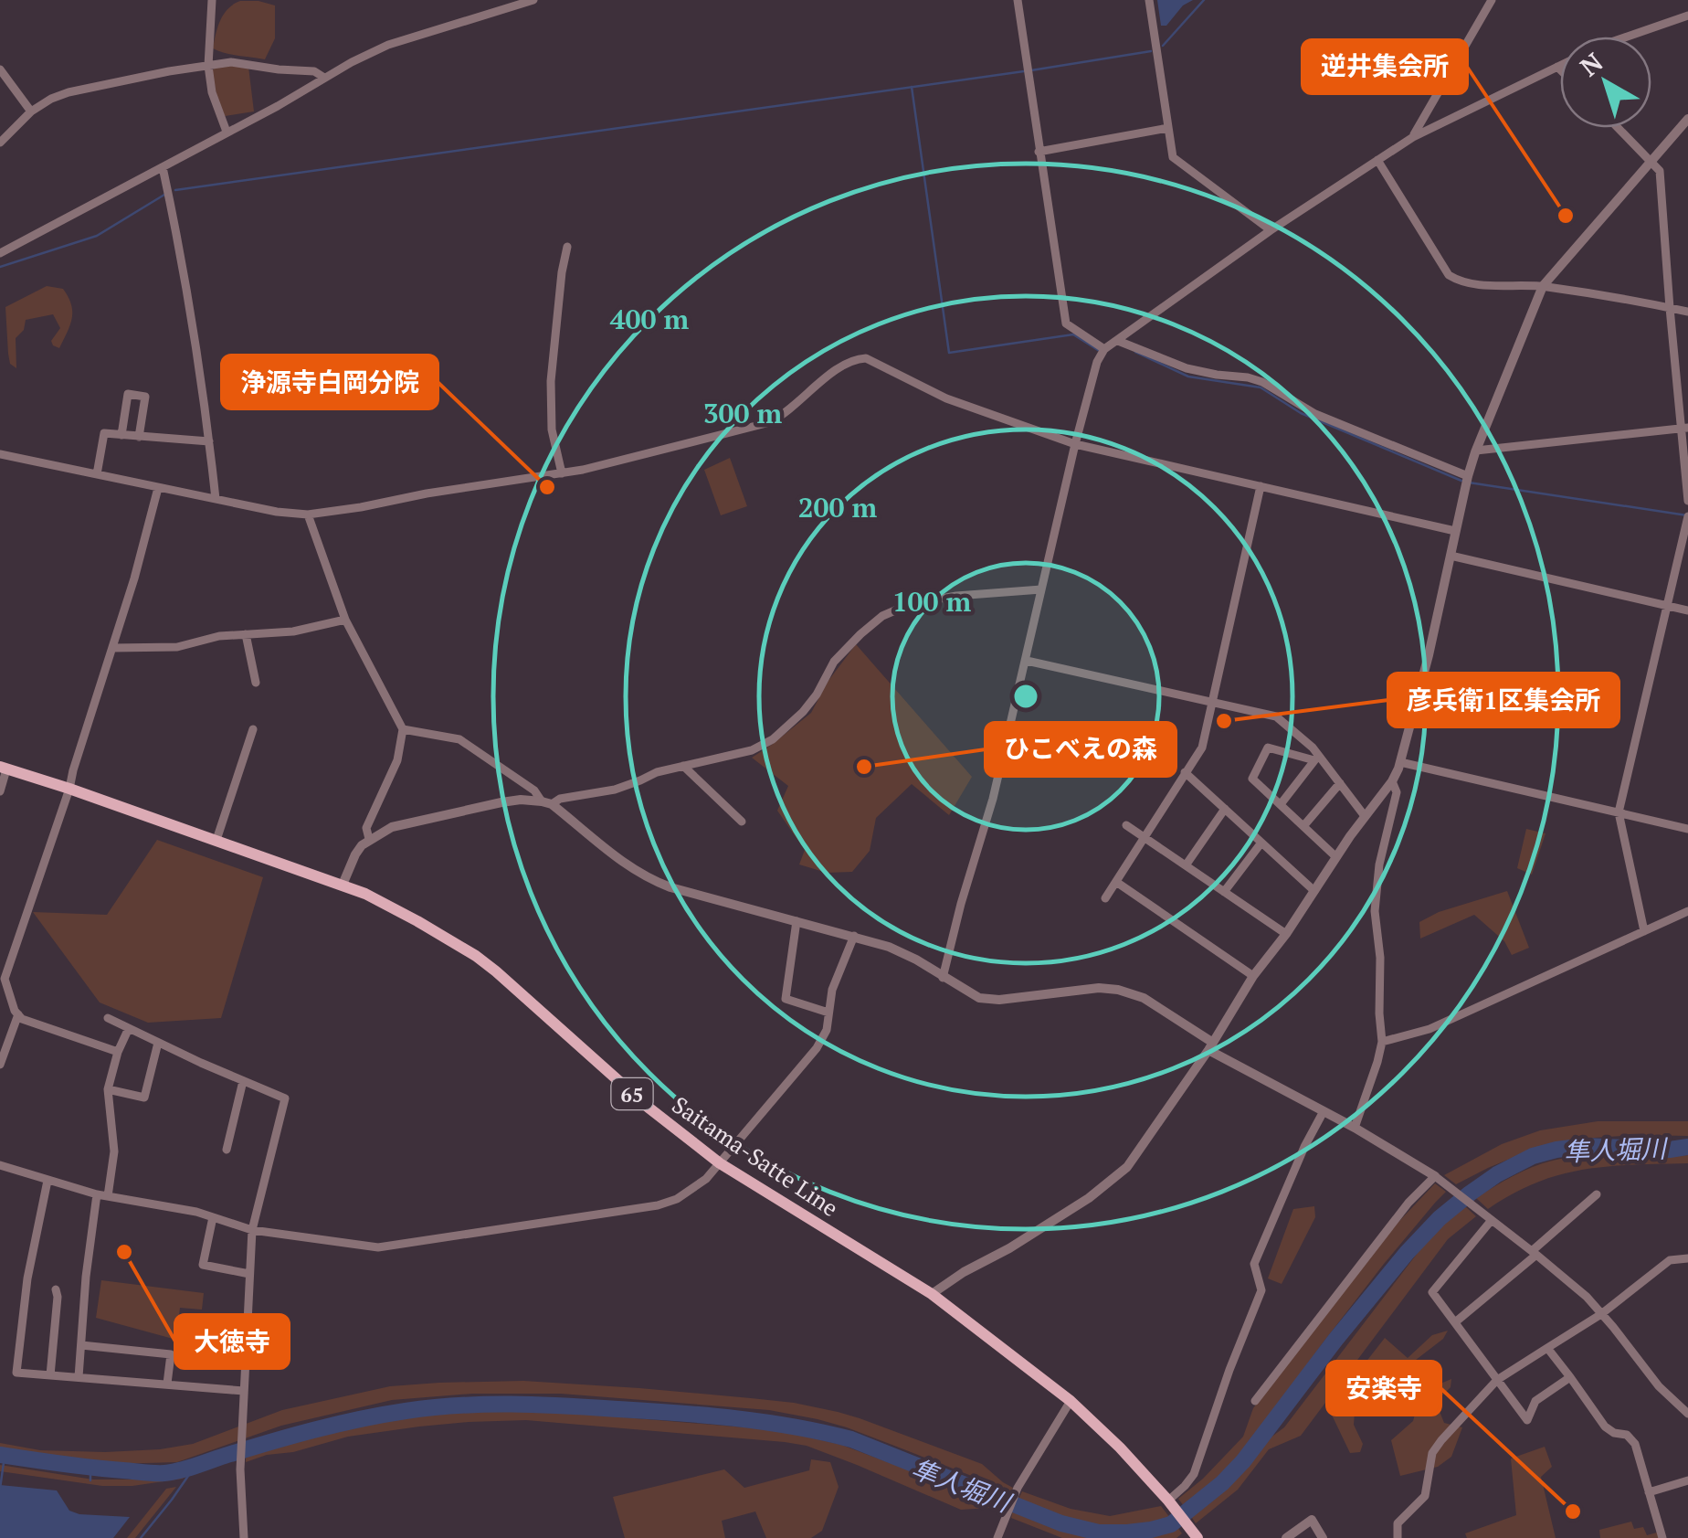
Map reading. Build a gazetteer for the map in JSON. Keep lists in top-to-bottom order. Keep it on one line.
{"streets":{"main road":["65","Saitama-Satte Line"]},"water":["隼人堀川"],"places":["逆井集会所","浄源寺白岡分院","彦兵衛1区集会所","ひこべえの森","大徳寺","安楽寺"],"north":"top left","rings":["400 m","300 m","200 m","100 m"]}
